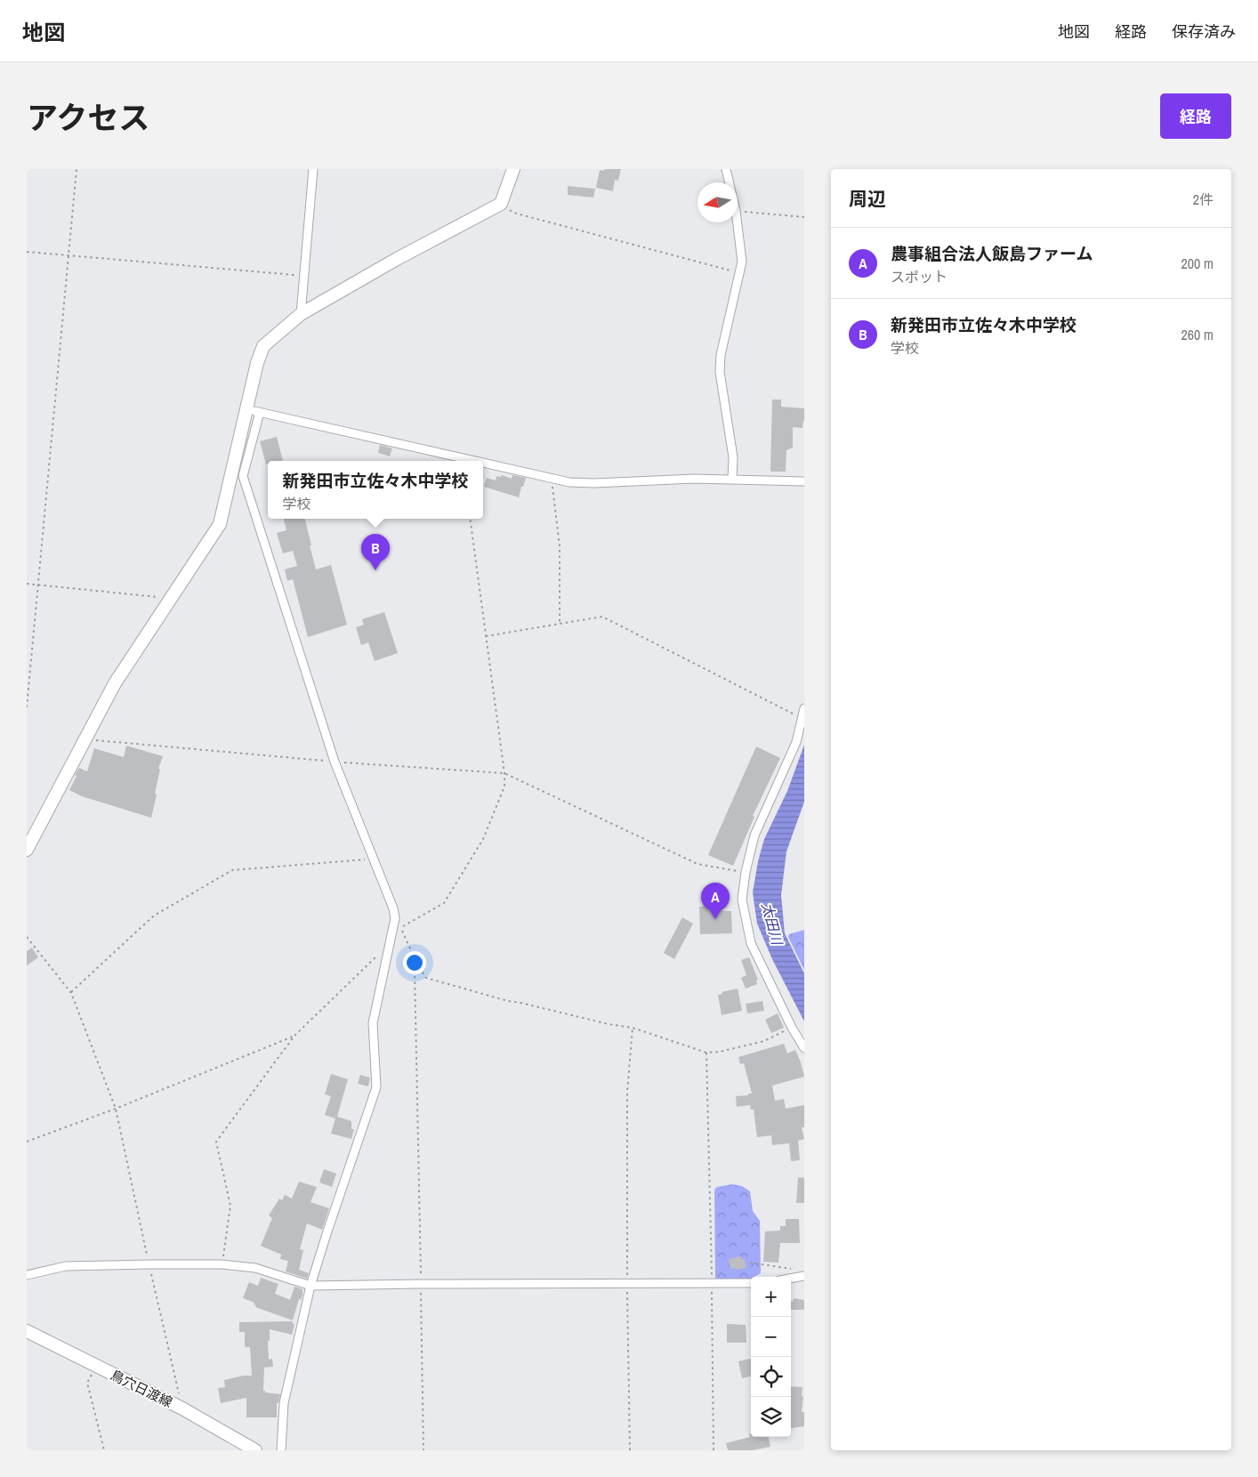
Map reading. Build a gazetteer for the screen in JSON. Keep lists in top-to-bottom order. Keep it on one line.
{"streets":{"street":["鳥穴日渡線"]},"water":["太田川"],"north":"left","page":{"header":"地図","nav":["地図","経路","保存済み"],"title":"アクセス","buttons":"経路","heading":["周辺","2件"],"list":[{"mark":"A","name":"農事組合法人飯島ファーム","note":"スポット","value":"200 m"},{"mark":"B","name":"新発田市立佐々木中学校","note":"学校","value":"260 m"}],"popup":["新発田市立佐々木中学校","学校"],"pins":["B","A"],"map_buttons":["+","−"]}}
